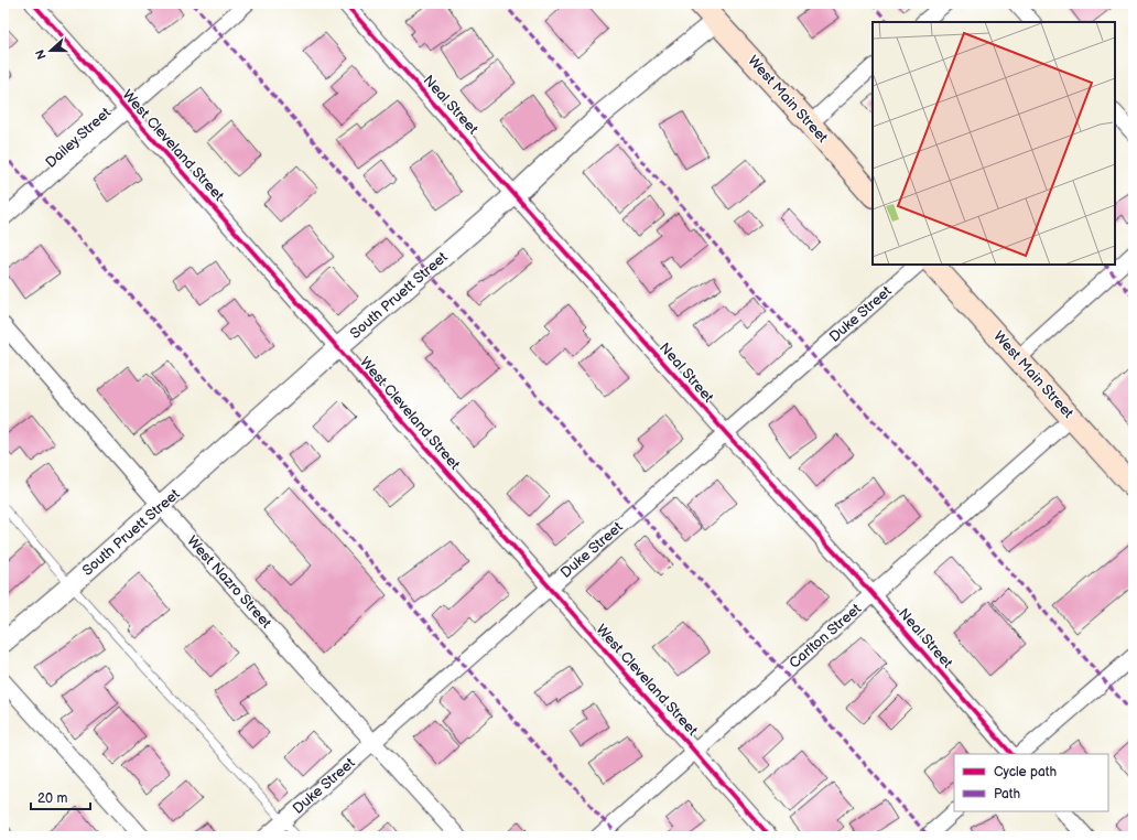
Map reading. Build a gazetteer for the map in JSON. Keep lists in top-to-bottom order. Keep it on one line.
{"streets":{"main road":["West Main Street"],"street":["Neal Street","Dailey Street","West Cleveland Street","South Pruett Street","Duke Street","West Nazro Street","Carlton Street"]},"crossings":[["West Main Street","South Pruett Street"],["West Main Street","Carlton Street"],["Neal Street","South Pruett Street"],["Neal Street","Duke Street"],["Neal Street","Carlton Street"],["Dailey Street","West Cleveland Street"],["West Cleveland Street","South Pruett Street"],["West Cleveland Street","Duke Street"],["West Cleveland Street","Carlton Street"],["South Pruett Street","West Nazro Street"],["Duke Street","West Nazro Street"]],"legend":["Cycle path","Path"],"scale_bar":"20 m","north":"left"}
